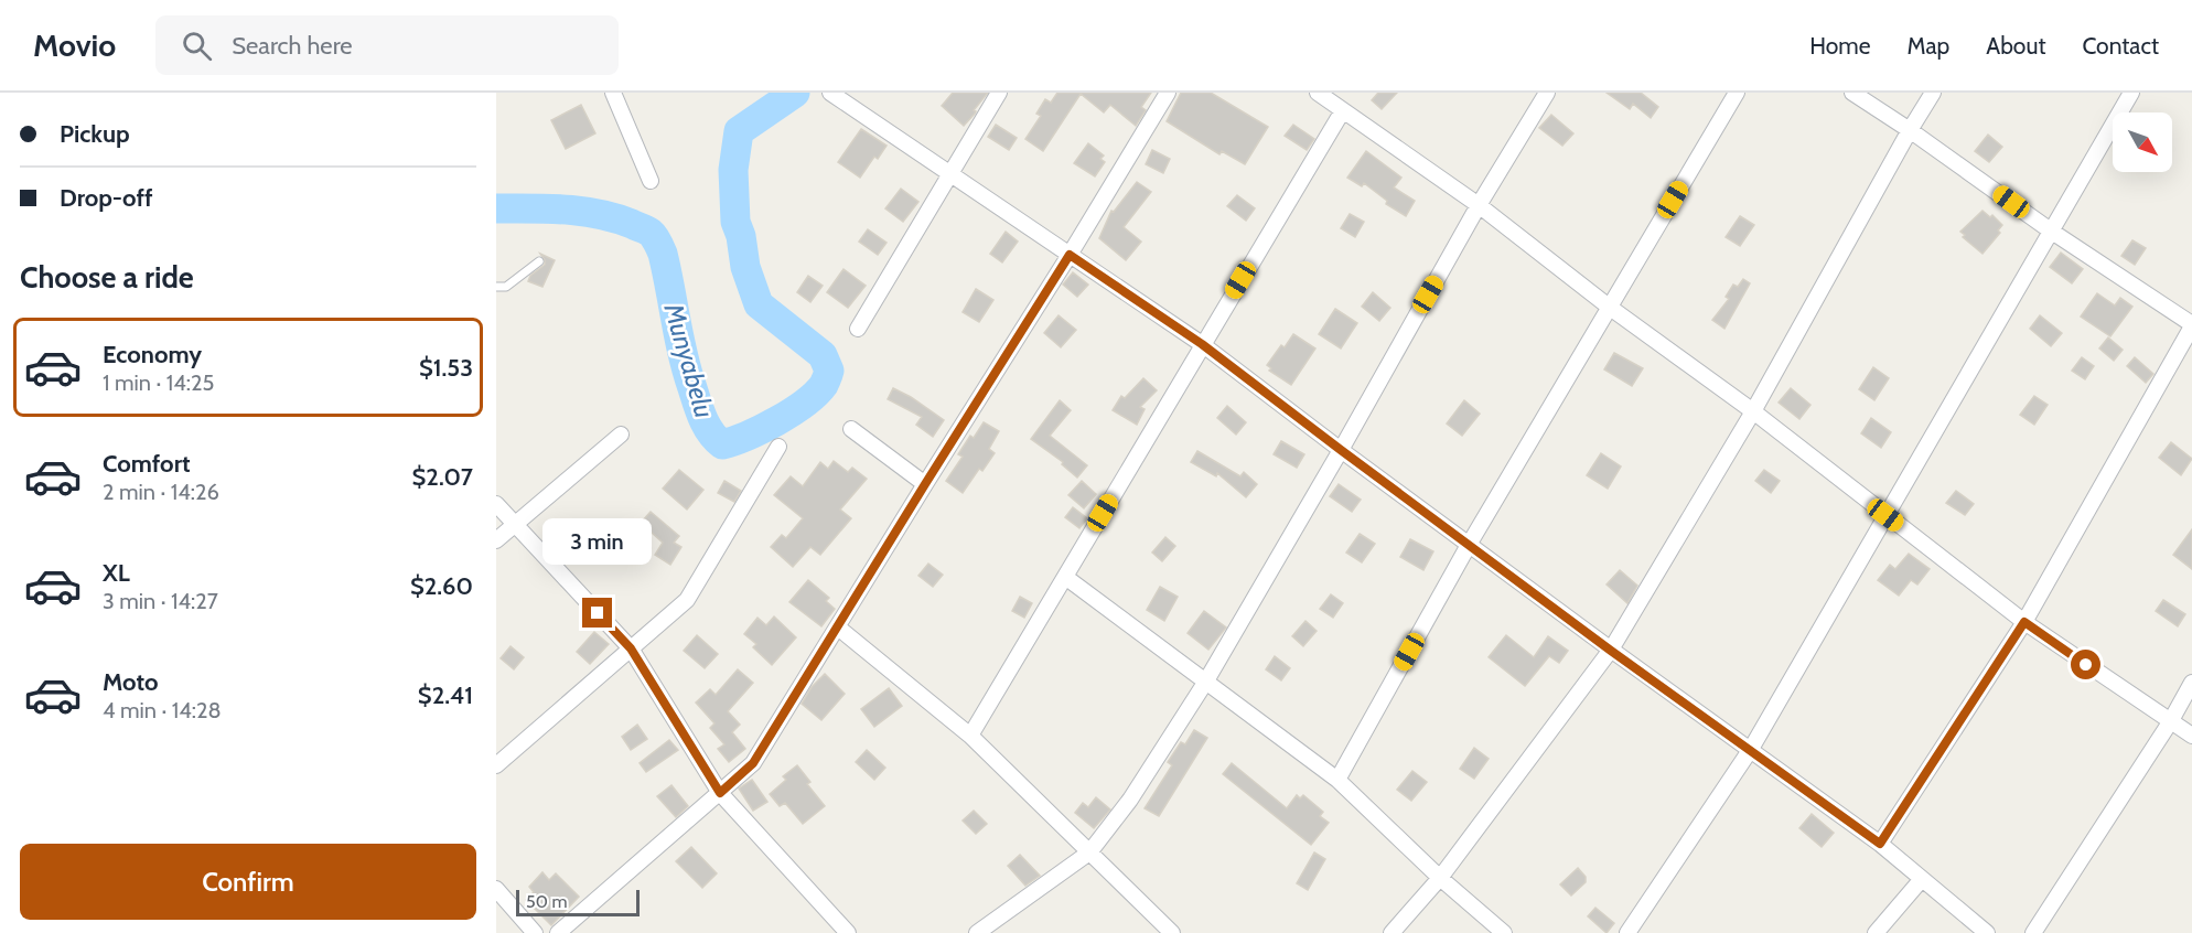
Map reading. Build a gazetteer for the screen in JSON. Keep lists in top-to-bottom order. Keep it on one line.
{"water":["Munyabelu"],"scale_bar":"50 m","north":"bottom right","page":{"header":"Movio","search":"Search here","nav":["Home","Map","About","Contact"],"banner":["Pickup","Drop-off"],"heading":"Choose a ride","list":[{"name":"Economy","note":"1 min · 14:25","value":"$1.53"},{"name":"Comfort","note":"2 min · 14:26","value":"$2.07"},{"name":"XL","note":"3 min · 14:27","value":"$2.60"},{"name":"Moto","note":"4 min · 14:28","value":"$2.41"}],"bubble":"3 min","buttons":"Confirm","scale":"50 m"}}
